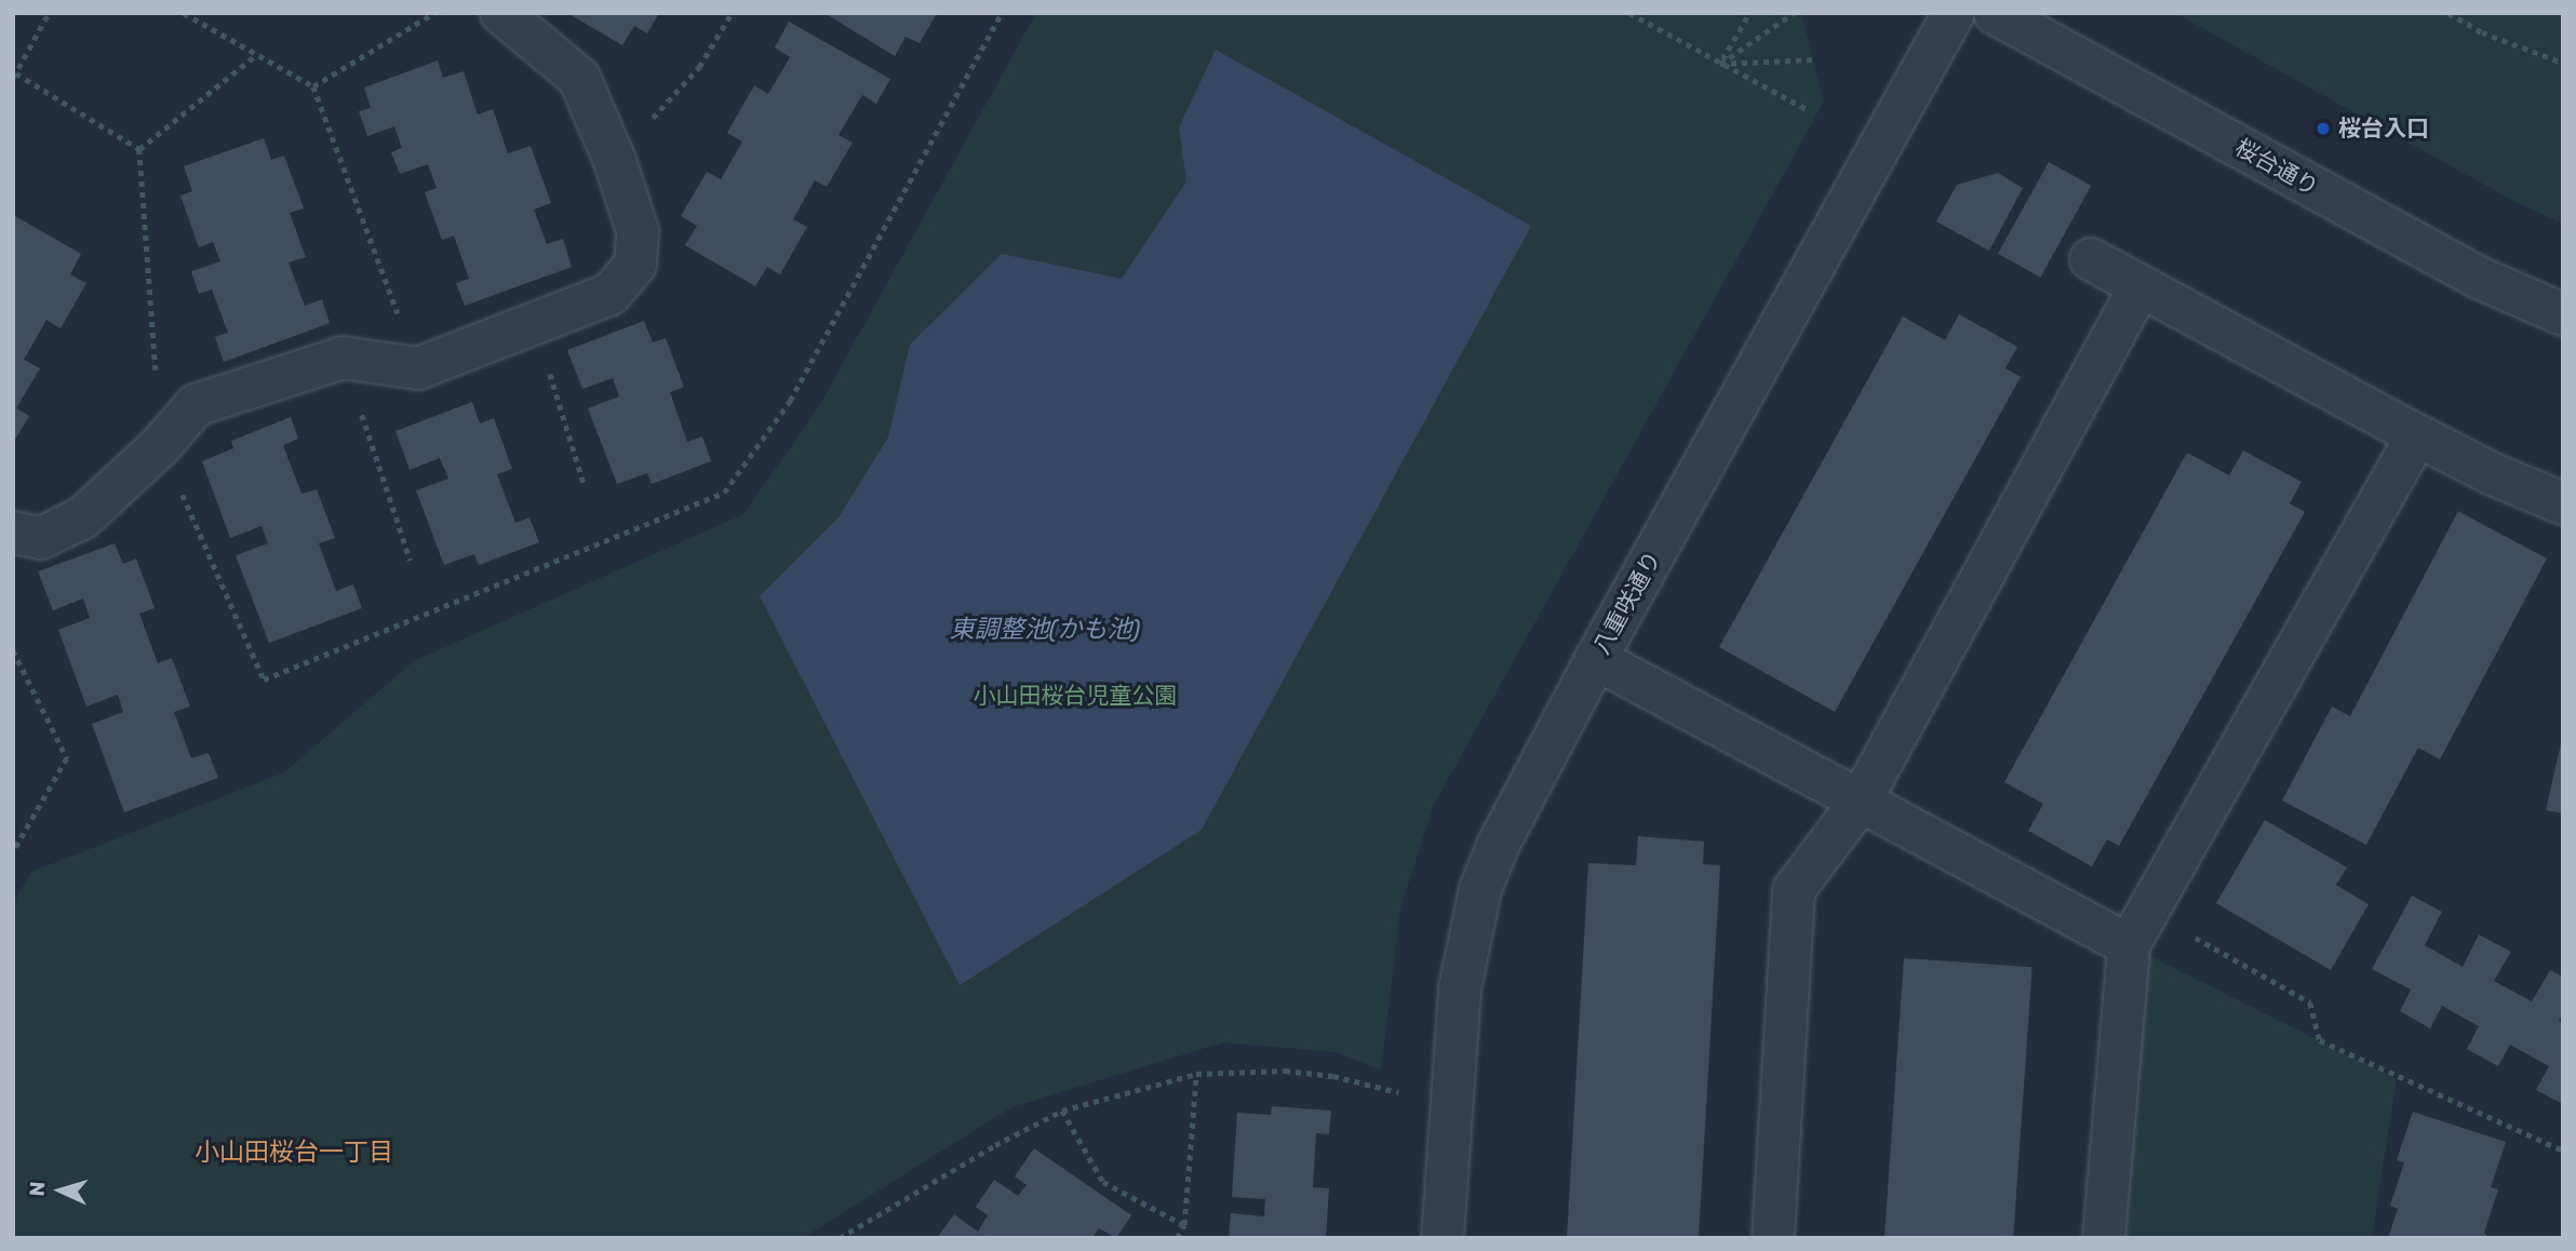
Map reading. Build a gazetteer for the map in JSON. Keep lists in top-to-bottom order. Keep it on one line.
{"streets":{"street":["桜台通り","八重咲通り"]},"districts":["小山田桜台一丁目"],"water":["東調整池(かも池)"],"parks":["小山田桜台児童公園"],"places":["桜台入口"],"north":"left"}
